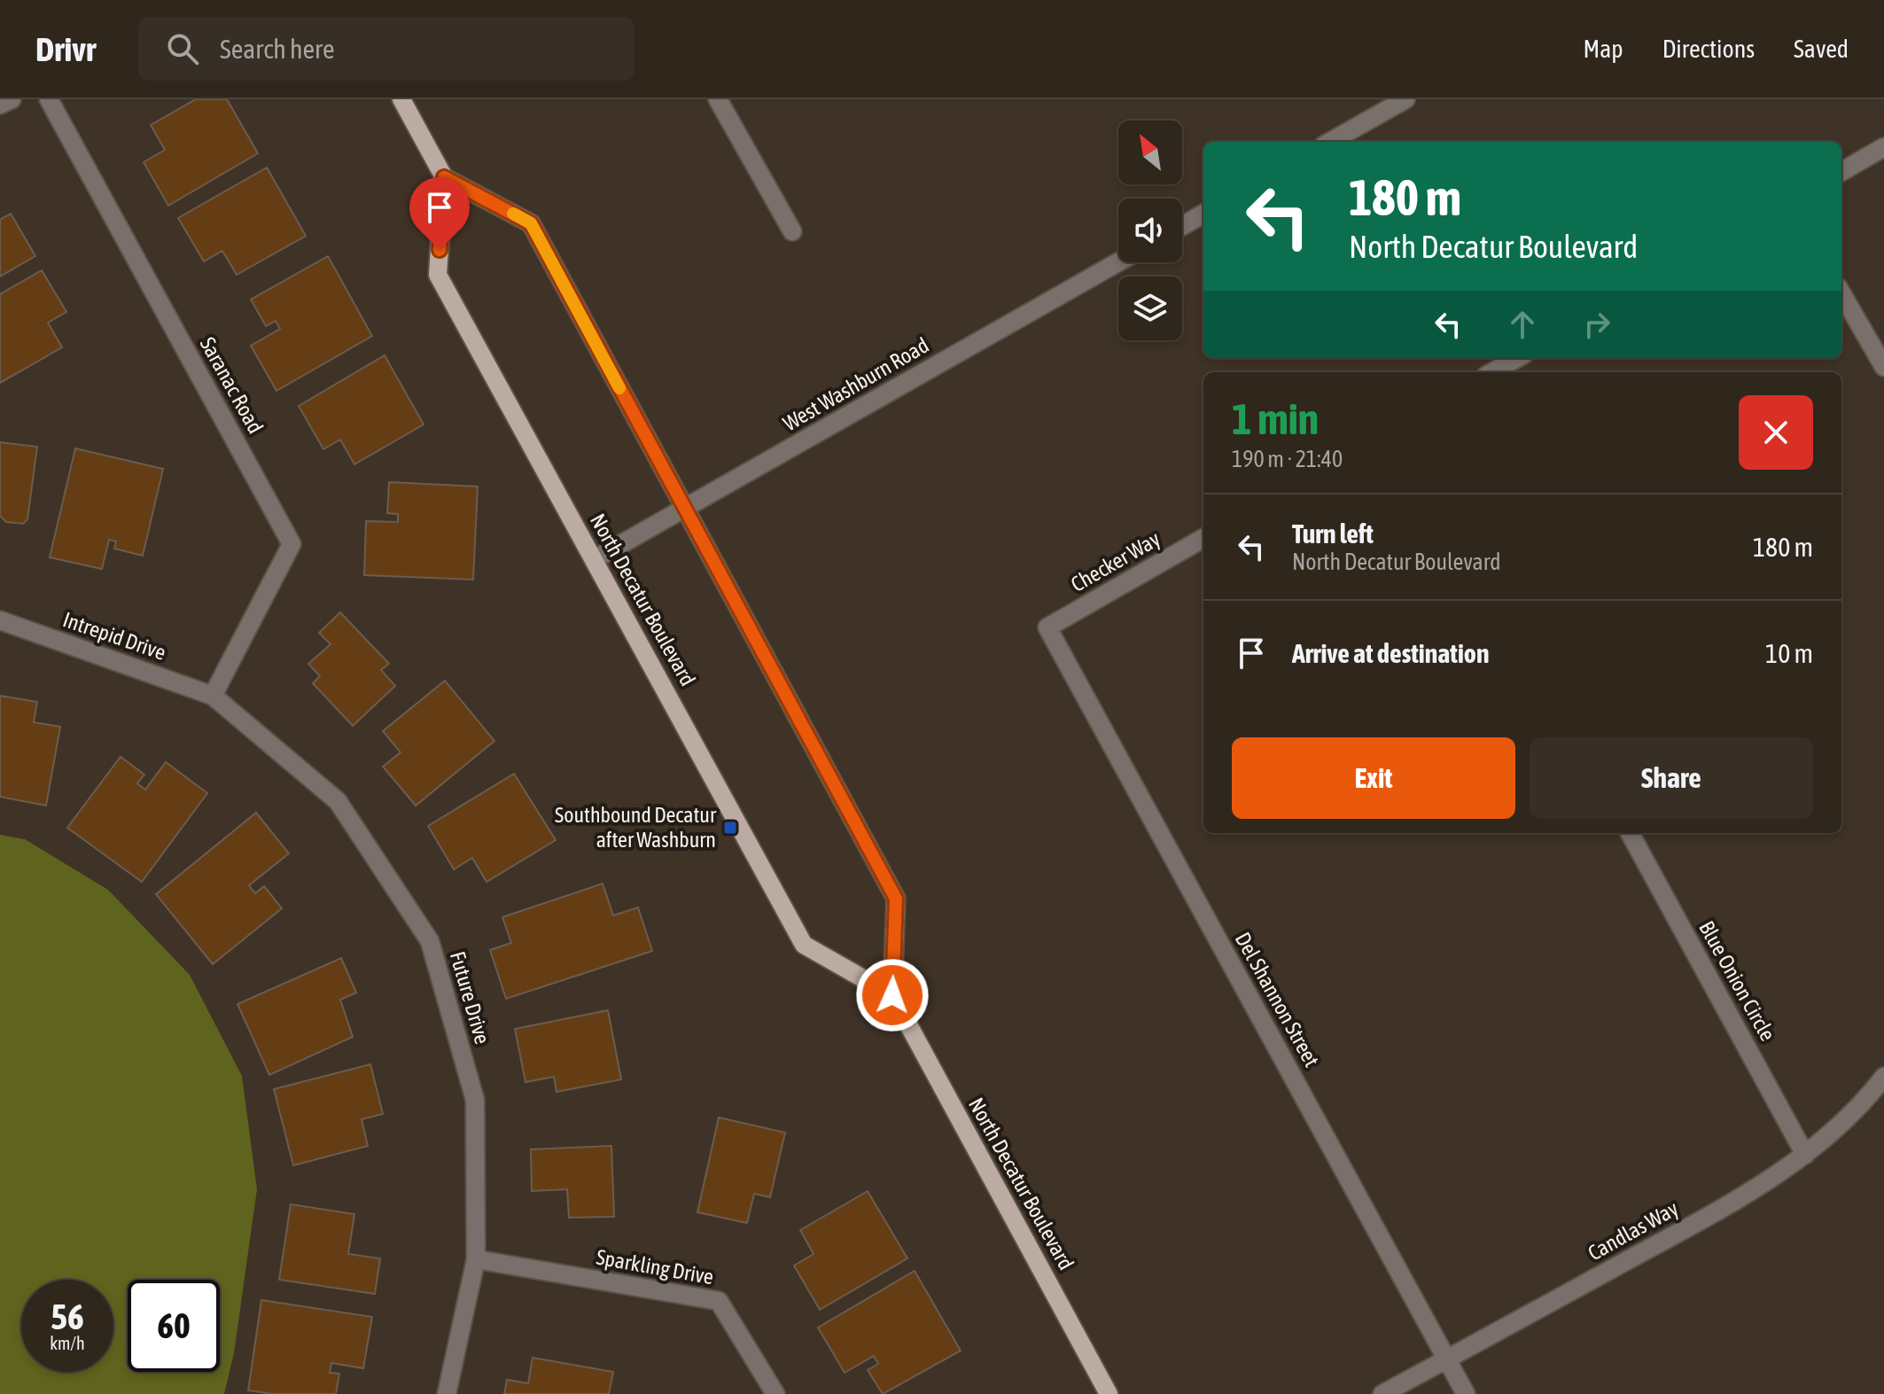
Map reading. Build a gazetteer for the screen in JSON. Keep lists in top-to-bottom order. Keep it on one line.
{"streets":{"main road":["North Decatur Boulevard"],"street":["West Washburn Road","Saranac Road","Checker Way","Intrepid Drive","Blue Onion Circle","Future Drive","Del Shannon Street","Candlas Way","Sparkling Drive"]},"crossings":[["West Washburn Road","North Decatur Boulevard"],["Saranac Road","Intrepid Drive"],["Saranac Road","Future Drive"],["Checker Way","Del Shannon Street"],["Intrepid Drive","Future Drive"],["Blue Onion Circle","Candlas Way"],["Future Drive","Sparkling Drive"],["Del Shannon Street","Candlas Way"]],"places":{"transit":["Southbound Decatur after Washburn"]},"north":"top left","page":{"header":"Drivr","search":"Search here","nav":["Map","Directions","Saved"],"turn":["180 m","North Decatur Boulevard"],"heading":["1 min","190 m · 21:40"],"list":[{"name":"Turn left","note":"North Decatur Boulevard","value":"180 m"},{"name":"Arrive at destination","value":"10 m"}],"buttons":["Exit","Share"],"speed":"56 km/h","limit":"60"}}
